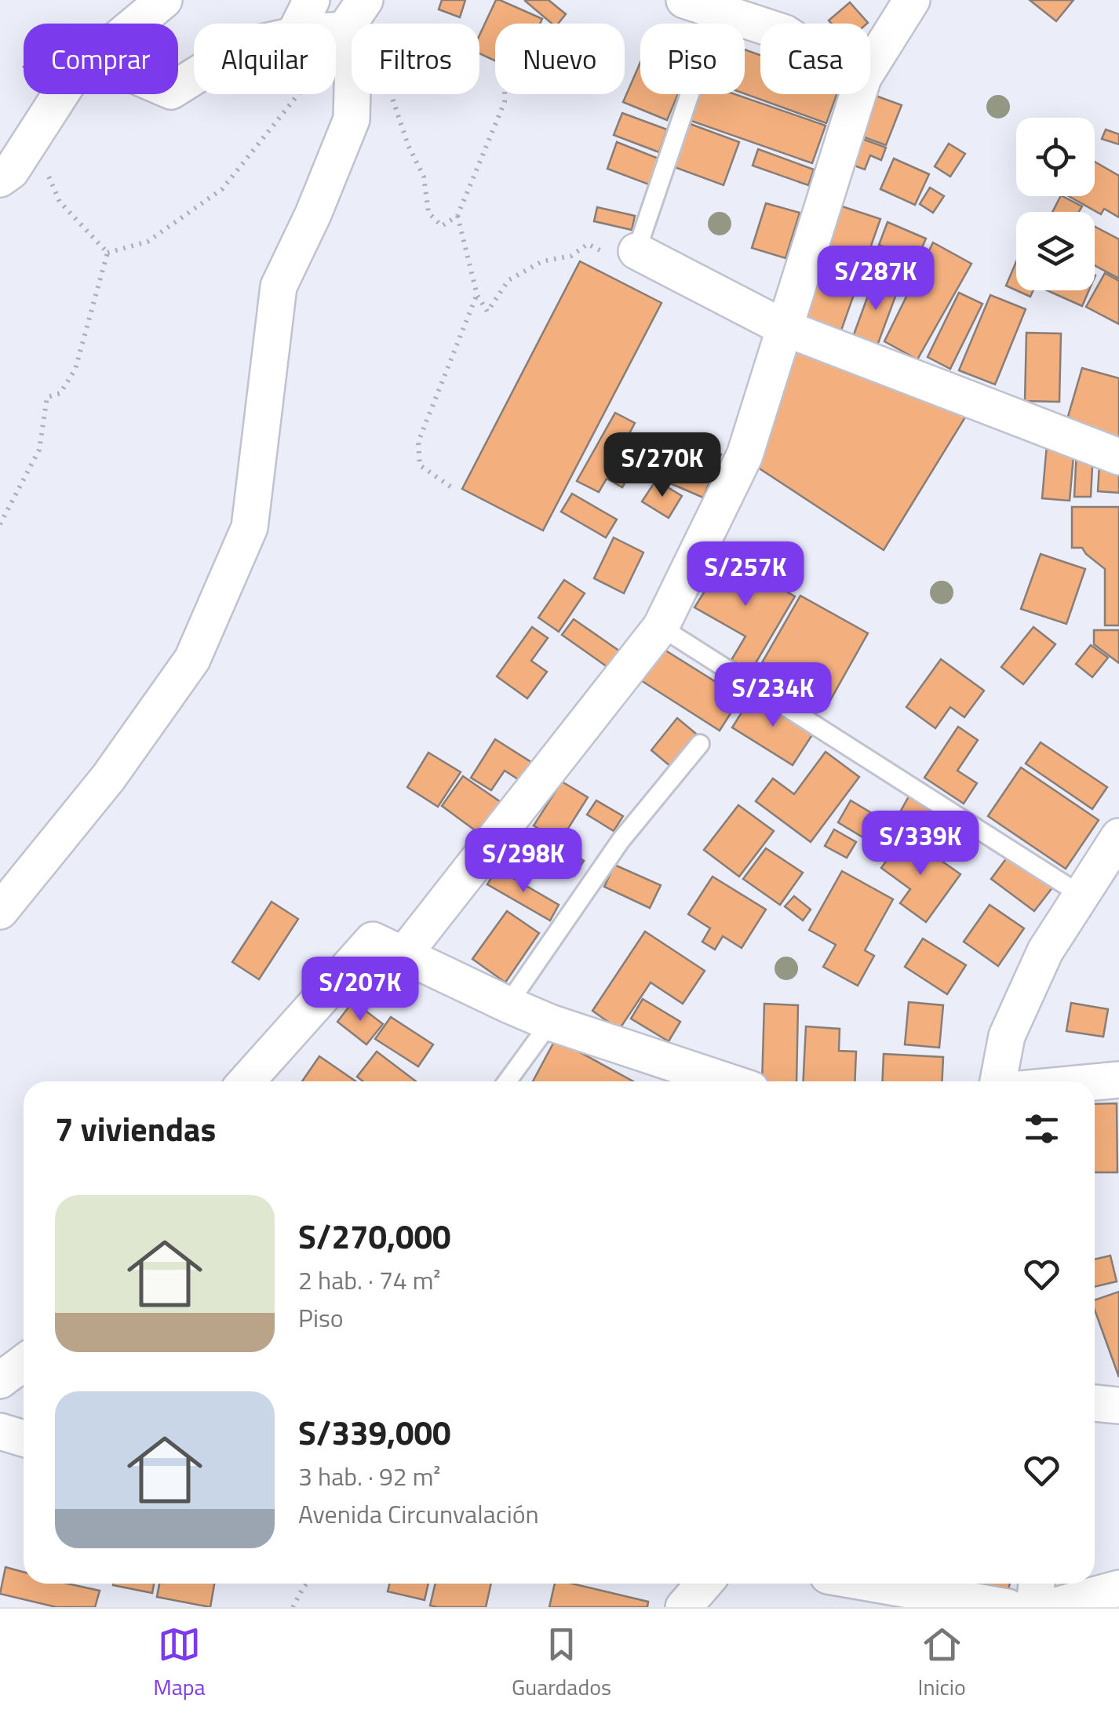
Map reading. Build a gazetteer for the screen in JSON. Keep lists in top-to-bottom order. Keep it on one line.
{"page":{"chip":["Comprar","Alquilar","Filtros","Nuevo","Piso","Casa"],"price":["S/287K","S/270K","S/257K","S/234K","S/339K","S/298K","S/207K"],"heading":"7 viviendas","list":[{"name":"S/270,000","note":"2 hab. · 74 m² · Piso"},{"name":"S/339,000","note":"3 hab. · 92 m² · Avenida Circunvalación"}],"tabs":["Mapa","Guardados","Inicio"]}}
